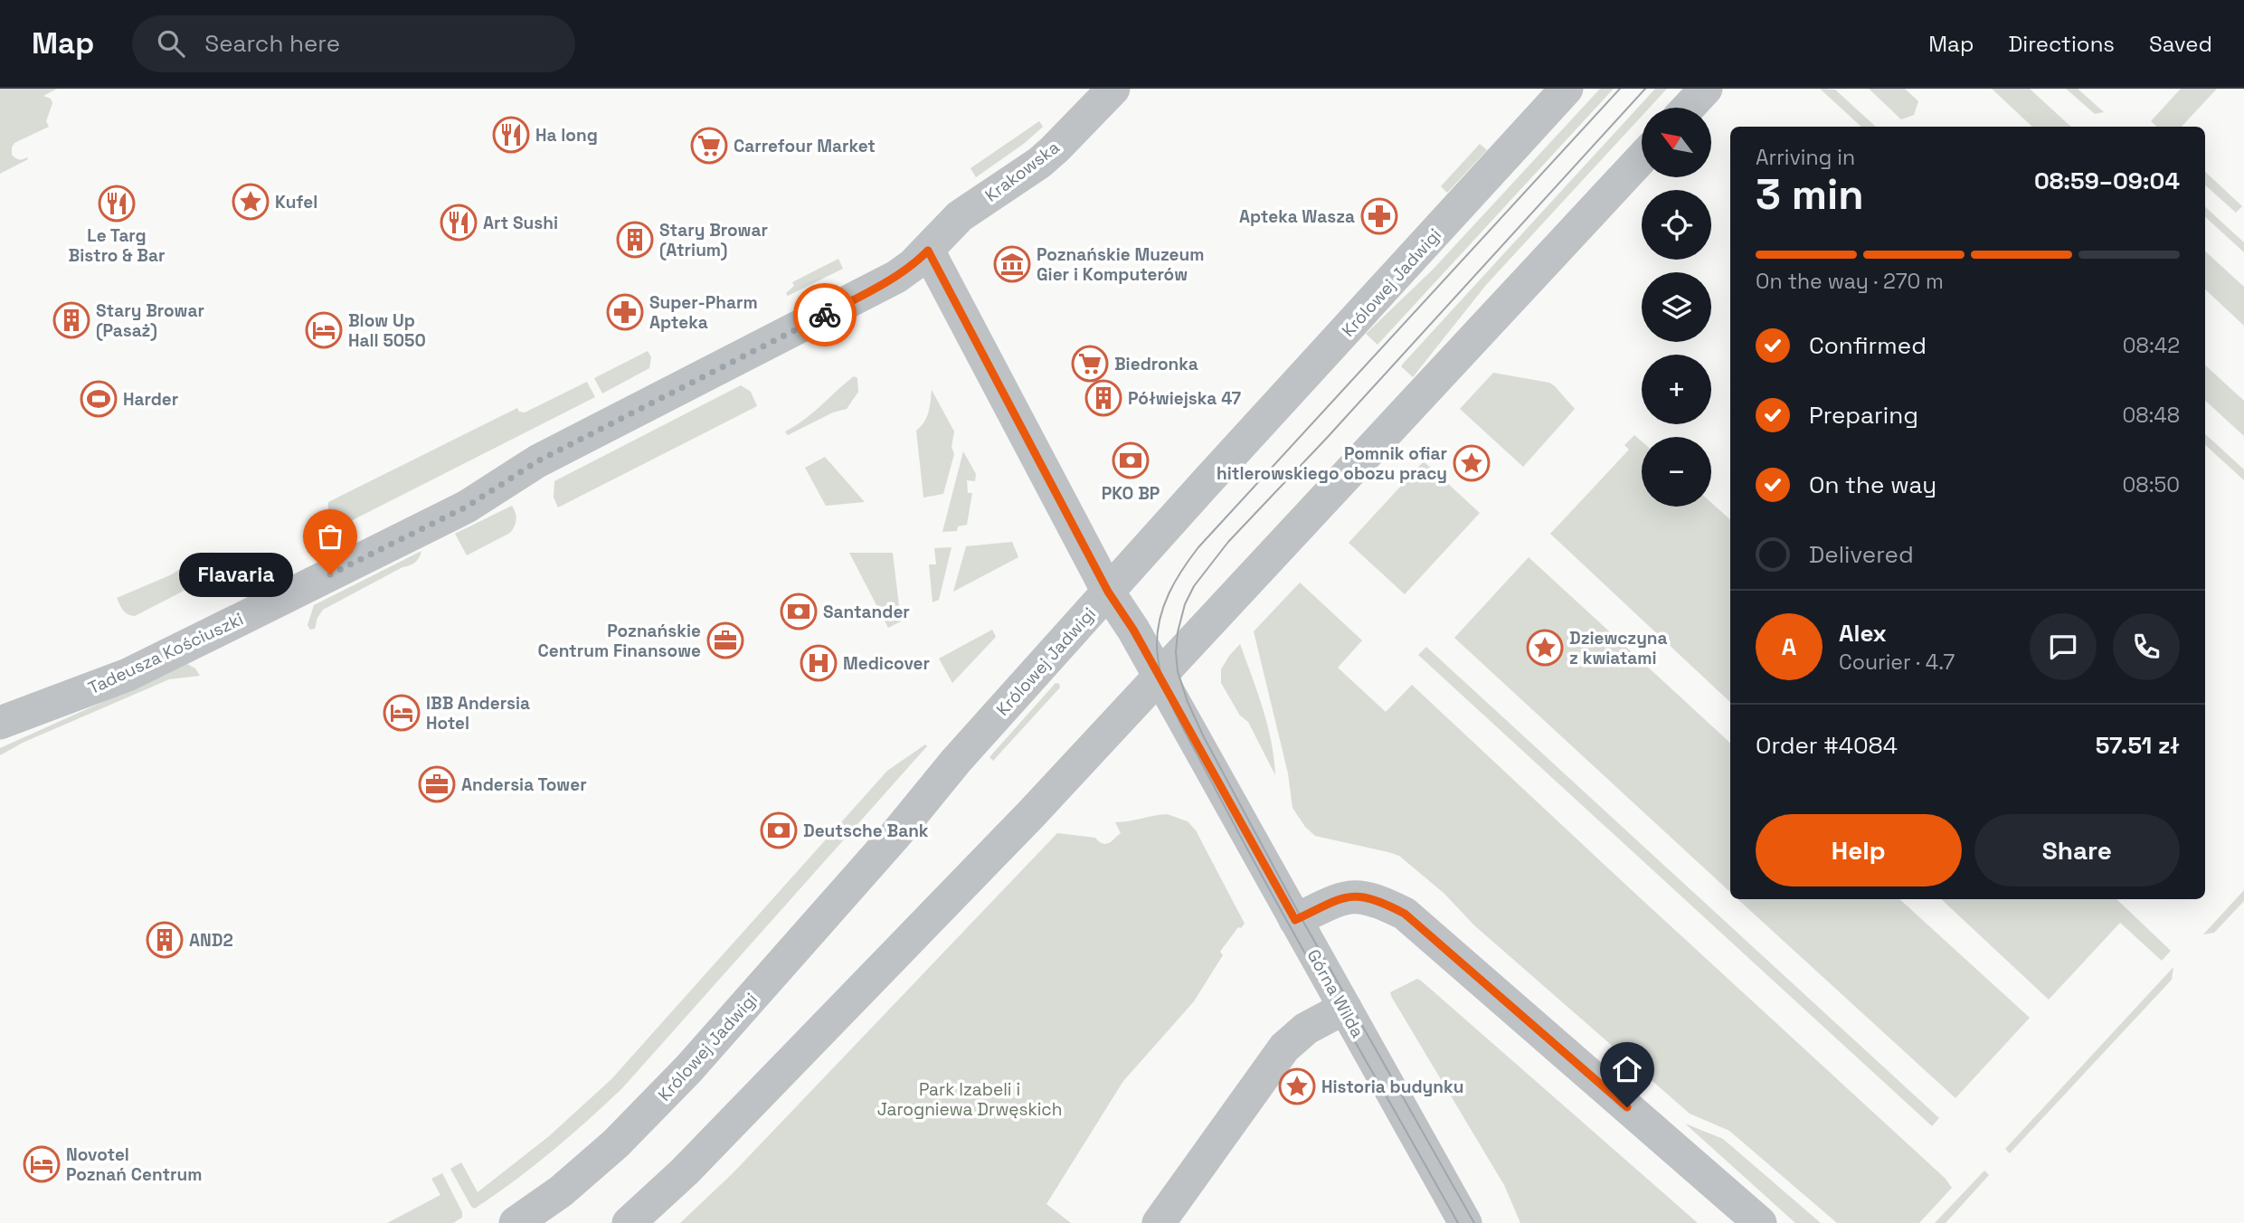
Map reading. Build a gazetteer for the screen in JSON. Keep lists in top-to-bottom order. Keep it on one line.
{"streets":{"street":["Krakowska","Królowej Jadwigi","Tadeusza Kościuszki","Górna Wilda"]},"crossings":[["Krakowska","Tadeusza Kościuszki"],["Krakowska","Górna Wilda"],["Królowej Jadwigi","Górna Wilda"],["Tadeusza Kościuszki","Górna Wilda"]],"parks":["Park Izabeli i Jarogniewa Drwęskich"],"places":{"restaurant":["Ha long","Le Targ Bistro & Bar","Art Sushi"],"supermarket":["Carrefour Market","Biedronka"],"place":["Kufel","Pomnik ofiar hitlerowskiego obozu pracy","Dziewczyna z kwiatami","Historia budynku"],"pharmacy":["Apteka Wasza","Super-Pharm Apteka"],"building":["Stary Browar (Atrium)","Stary Browar (Pasaż)","Półwiejska 47","AND2"],"museum":["Poznańskie Muzeum Gier i Komputerów"],"hotel":["Blow Up Hall 5050","IBB Andersia Hotel","Novotel Poznań Centrum"],"sports":["Harder"],"bank":["PKO BP","Santander","Deutsche Bank"],"other":["Flavaria"],"office":["Poznańskie Centrum Finansowe","Andersia Tower"],"hospital":["Medicover"]},"north":"top left","page":{"header":"Map","search":"Search here","nav":["Map","Directions","Saved"],"map_buttons":["+","−"],"heading":["3 min","Arriving in","08:59–09:04"],"panel":["Alex","Courier · 4.7","Order #4084","57.51 zł"],"bar":"On the way · 270 m","list":[["Confirmed","08:42"],["Preparing","08:48"],["On the way","08:50"],"Delivered"],"bubble":"Flavaria","round":"A","buttons":["Help","Share"]}}
